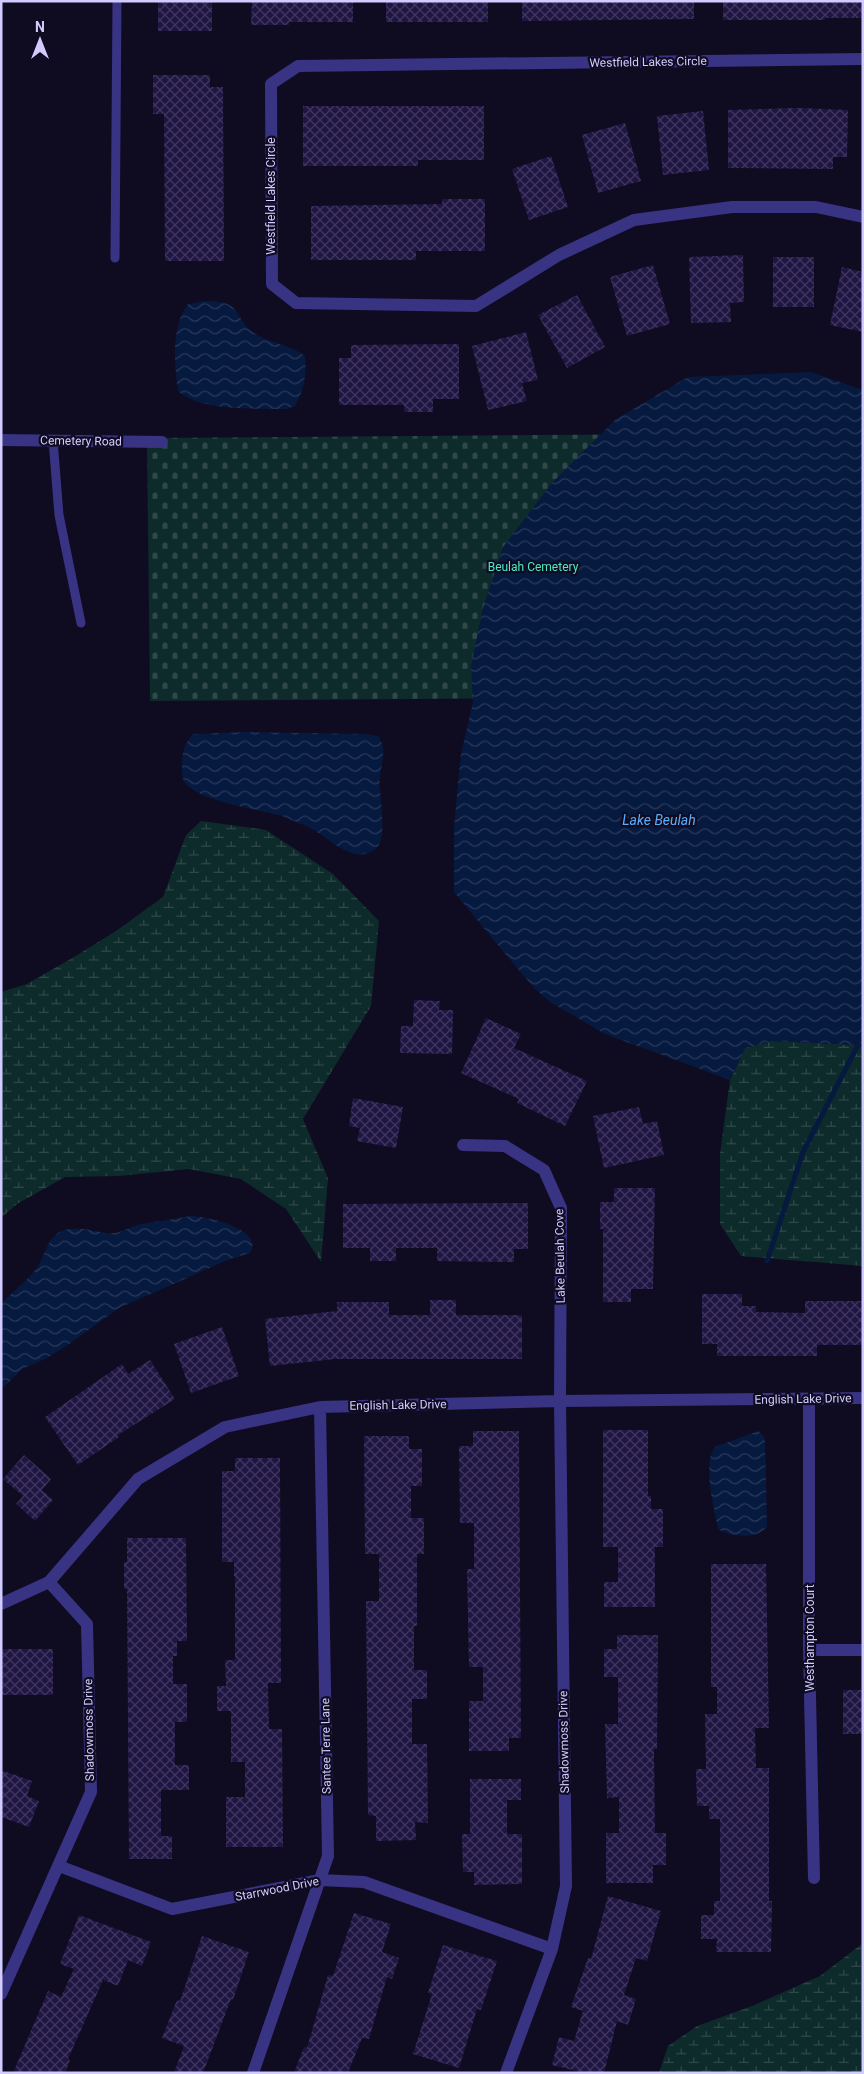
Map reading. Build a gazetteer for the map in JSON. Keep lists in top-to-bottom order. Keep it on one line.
{"streets":{"street":["Westfield Lakes Circle","Cemetery Road","Lake Beulah Cove","English Lake Drive","Westhampton Court","Shadowmoss Drive","Santee Terre Lane","Starrwood Drive"]},"crossings":[["Lake Beulah Cove","English Lake Drive"],["Lake Beulah Cove","Shadowmoss Drive"],["English Lake Drive","Westhampton Court"],["English Lake Drive","Shadowmoss Drive"],["English Lake Drive","Santee Terre Lane"],["Shadowmoss Drive","Starrwood Drive"],["Santee Terre Lane","Starrwood Drive"]],"water":["Lake Beulah"],"parks":["Beulah Cemetery"],"north":"top"}
